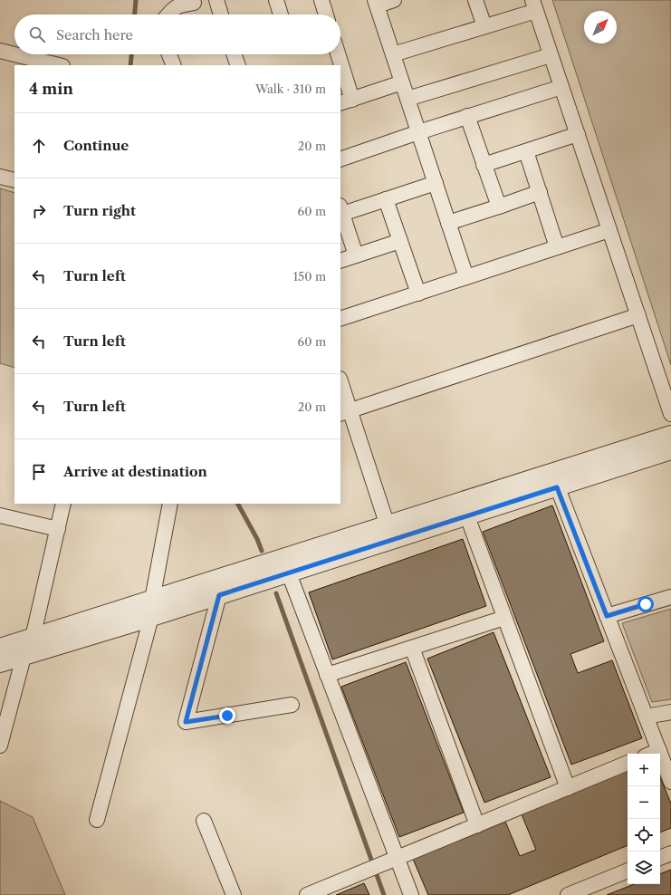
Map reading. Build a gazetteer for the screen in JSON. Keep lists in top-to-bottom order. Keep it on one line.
{"north":"top right","page":{"search":"Search here","heading":["4 min","Walk · 310 m"],"list":[["Continue","20 m"],["Turn right","60 m"],["Turn left","150 m"],["Turn left","60 m"],["Turn left","20 m"],"Arrive at destination"],"map_buttons":["+","−"]}}
